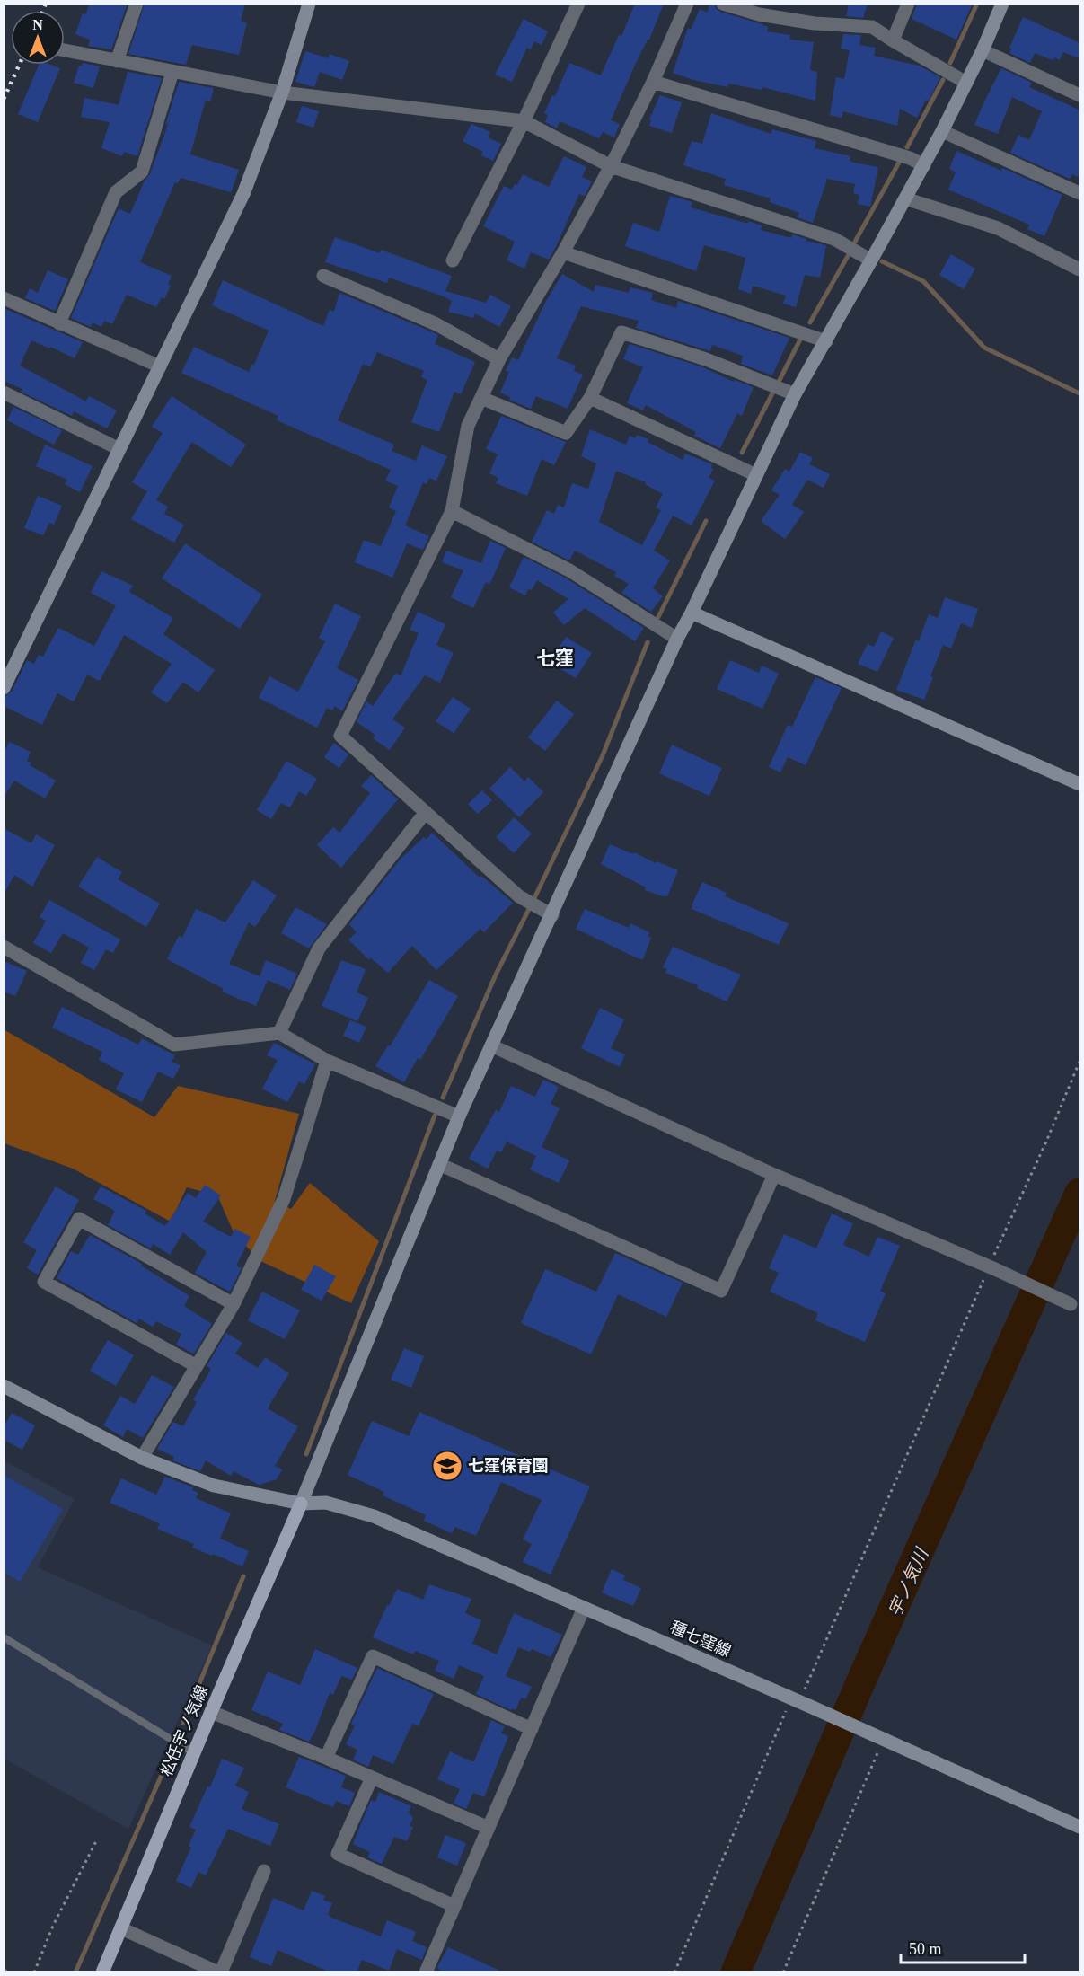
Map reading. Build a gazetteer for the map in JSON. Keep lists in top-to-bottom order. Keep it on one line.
{"streets":{"main road":["松任宇ノ気線"],"street":["種七窪線"]},"crossings":[["種七窪線","松任宇ノ気線"]],"districts":["七窪"],"water":["宇ノ気川"],"places":{"school or university":["七窪保育園"]},"scale_bar":"50 m","north":"top"}
